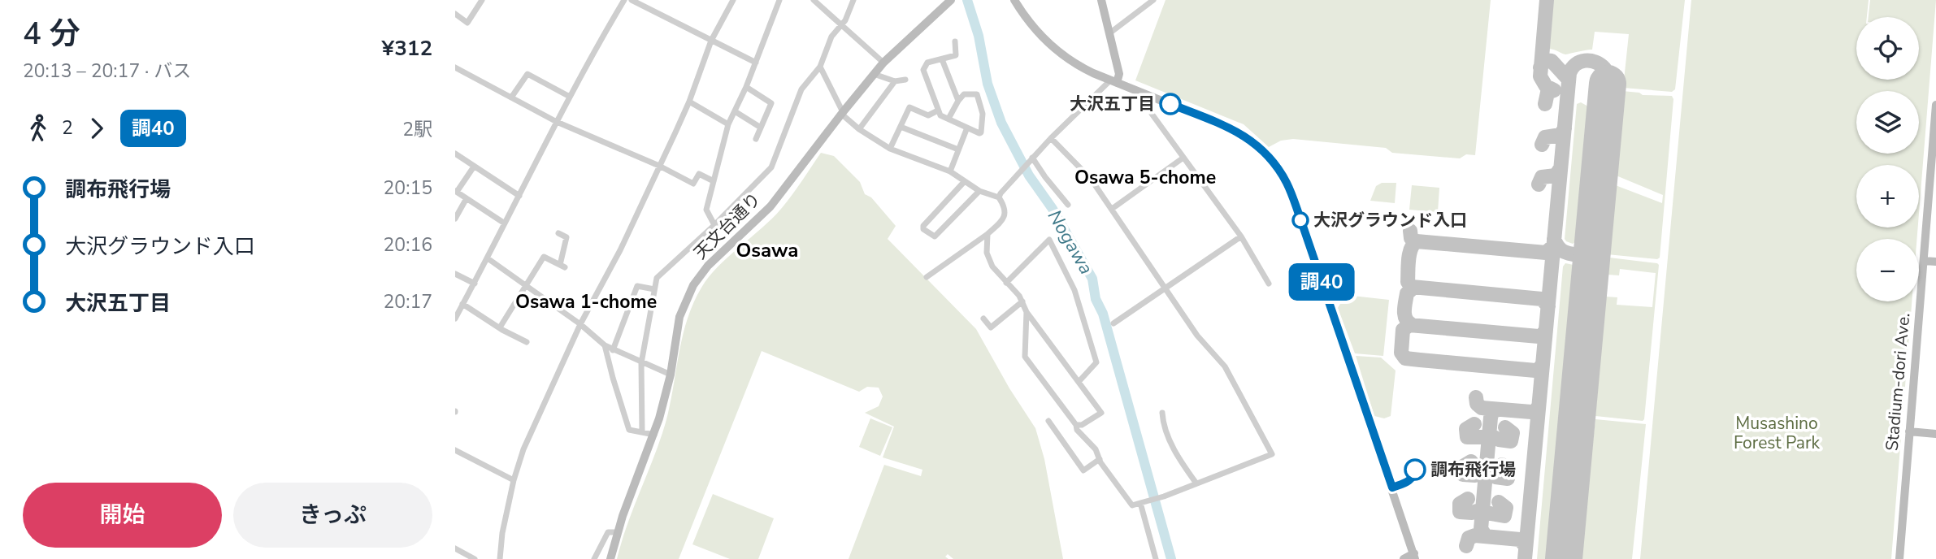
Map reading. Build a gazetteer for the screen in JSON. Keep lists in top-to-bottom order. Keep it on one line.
{"streets":{"street":["天文台通り","Stadium-dori Ave."]},"districts":["Osawa 5-chome","Osawa","Osawa 1-chome"],"water":["Nogawa"],"parks":["Musashino Forest Park"],"places":["大沢五丁目","大沢グラウンド入口","調布飛行場"],"lines":["bus line 調40"],"page":{"heading":["4 分","20:13 – 20:17 · バス","¥312"],"on_map":"調40","map_buttons":["+","−"],"legs":["2","調40","2駅"],"list":[{"name":"調布飛行場","value":"20:15"},{"name":"大沢グラウンド入口","value":"20:16"},{"name":"大沢五丁目","value":"20:17"}],"buttons":["開始","きっぷ"]}}
